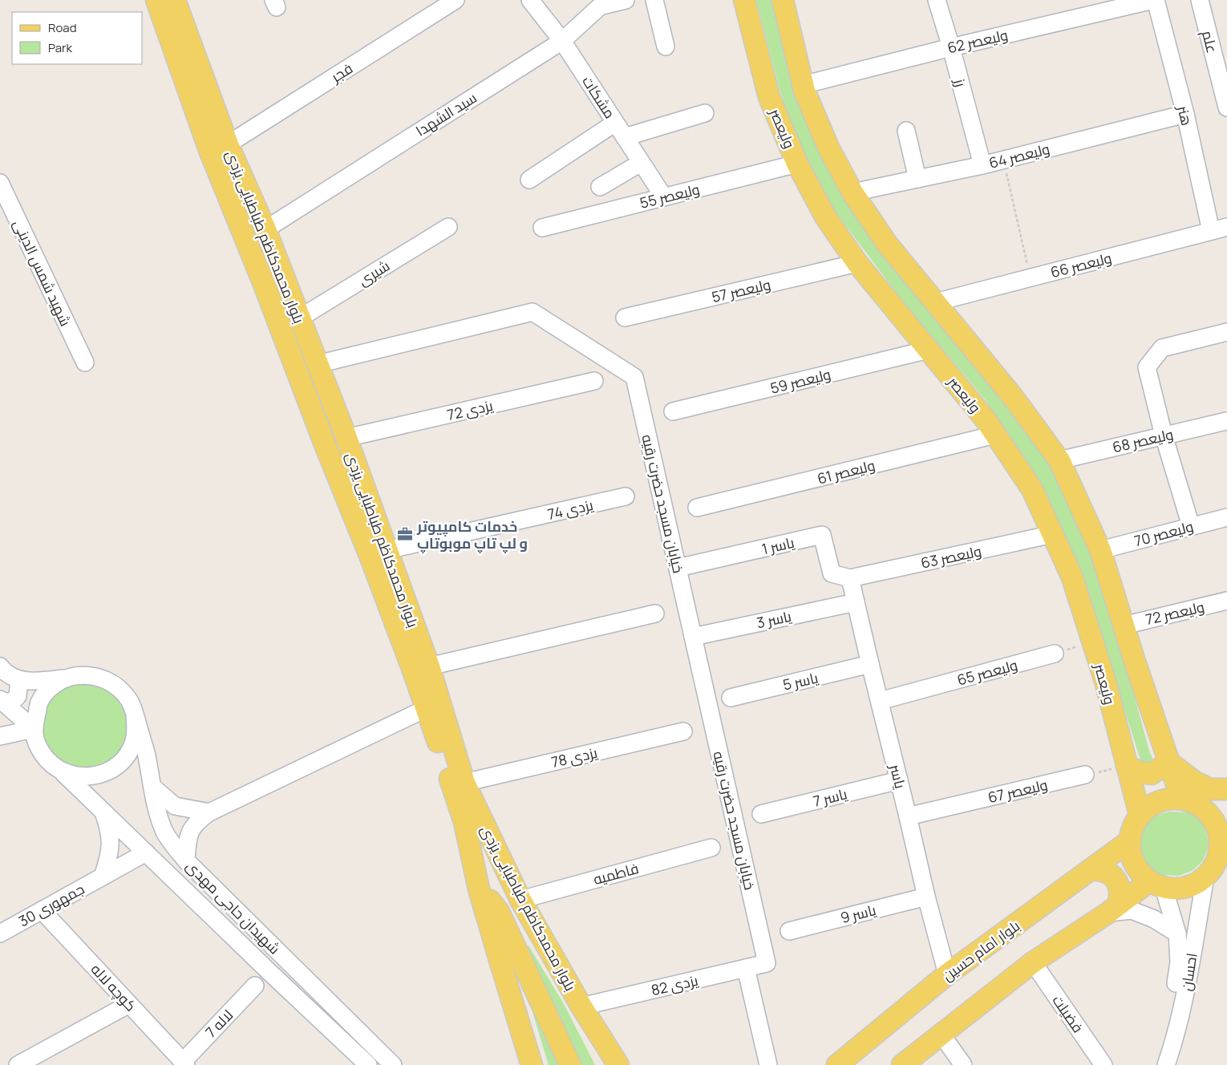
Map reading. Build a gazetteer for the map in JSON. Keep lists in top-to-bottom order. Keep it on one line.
{"streets":{"main road":["ولیعصر","بلوار محمدکاظم طباطبایی یزدی","بلوار امام حسین"],"street":["ولیعصر 62","علم","فجر","رز","مشکات","سید الشهدا","هنر","ولیعصر 64","ولیعصر 55","ولیعصر 66","شهید شمس الدینی","شیری","ولیعصر 57","ولیعصر 59","یزدی 72","ولیعصر 68","ولیعصر 61","خیابان مسجد حضرت رقیه","یزدی 74","ولیعصر 70","یاسر 1","ولیعصر 63","ولیعصر 72","یاسر 3","ولیعصر 65","یاسر 5","یزدی 78","یاسر","ولیعصر 67","یاسر 7","فاطمیه","جمهوری 30","شهیدان حاجی مهدی","یاسر 9","احسان","یزدی 82","کوچه لاله","فضیلت","لاله 7"]},"crossings":[["ولیعصر 62","رز"],["ولیعصر 62","هنر"],["فجر","بلوار محمدکاظم طباطبایی یزدی"],["رز","ولیعصر 64"],["مشکات","سید الشهدا"],["مشکات","ولیعصر 55"],["سید الشهدا","بلوار محمدکاظم طباطبایی یزدی"],["هنر","ولیعصر 64"],["هنر","ولیعصر 66"],["ولیعصر","ولیعصر 55"],["ولیعصر","ولیعصر 57"],["ولیعصر","ولیعصر 59"],["ولیعصر","ولیعصر 61"],["ولیعصر","ولیعصر 63"],["ولیعصر","بلوار امام حسین"],["ولیعصر","احسان"],["بلوار محمدکاظم طباطبایی یزدی","شیری"],["بلوار محمدکاظم طباطبایی یزدی","یزدی 72"],["بلوار محمدکاظم طباطبایی یزدی","خیابان مسجد حضرت رقیه"],["بلوار محمدکاظم طباطبایی یزدی","یزدی 74"],["بلوار محمدکاظم طباطبایی یزدی","یزدی 78"],["بلوار محمدکاظم طباطبایی یزدی","فاطمیه"],["بلوار محمدکاظم طباطبایی یزدی","یزدی 82"],["خیابان مسجد حضرت رقیه","یاسر 1"],["خیابان مسجد حضرت رقیه","یاسر 3"],["خیابان مسجد حضرت رقیه","یزدی 82"],["یاسر 1","ولیعصر 63"],["یاسر 1","یاسر"],["ولیعصر 63","یاسر"],["یاسر 3","یاسر"],["ولیعصر 65","یاسر"],["یاسر 5","یاسر"],["یاسر","ولیعصر 67"],["یاسر","یاسر 7"],["یاسر","یاسر 9"],["یاسر","بلوار امام حسین"],["جمهوری 30","شهیدان حاجی مهدی"],["جمهوری 30","کوچه لاله"],["بلوار امام حسین","احسان"],["کوچه لاله","لاله 7"]],"places":{"office":["خدمات کامپیوتر و لپ تاپ موبوتاپ"]},"legend":["Road","Park"]}
